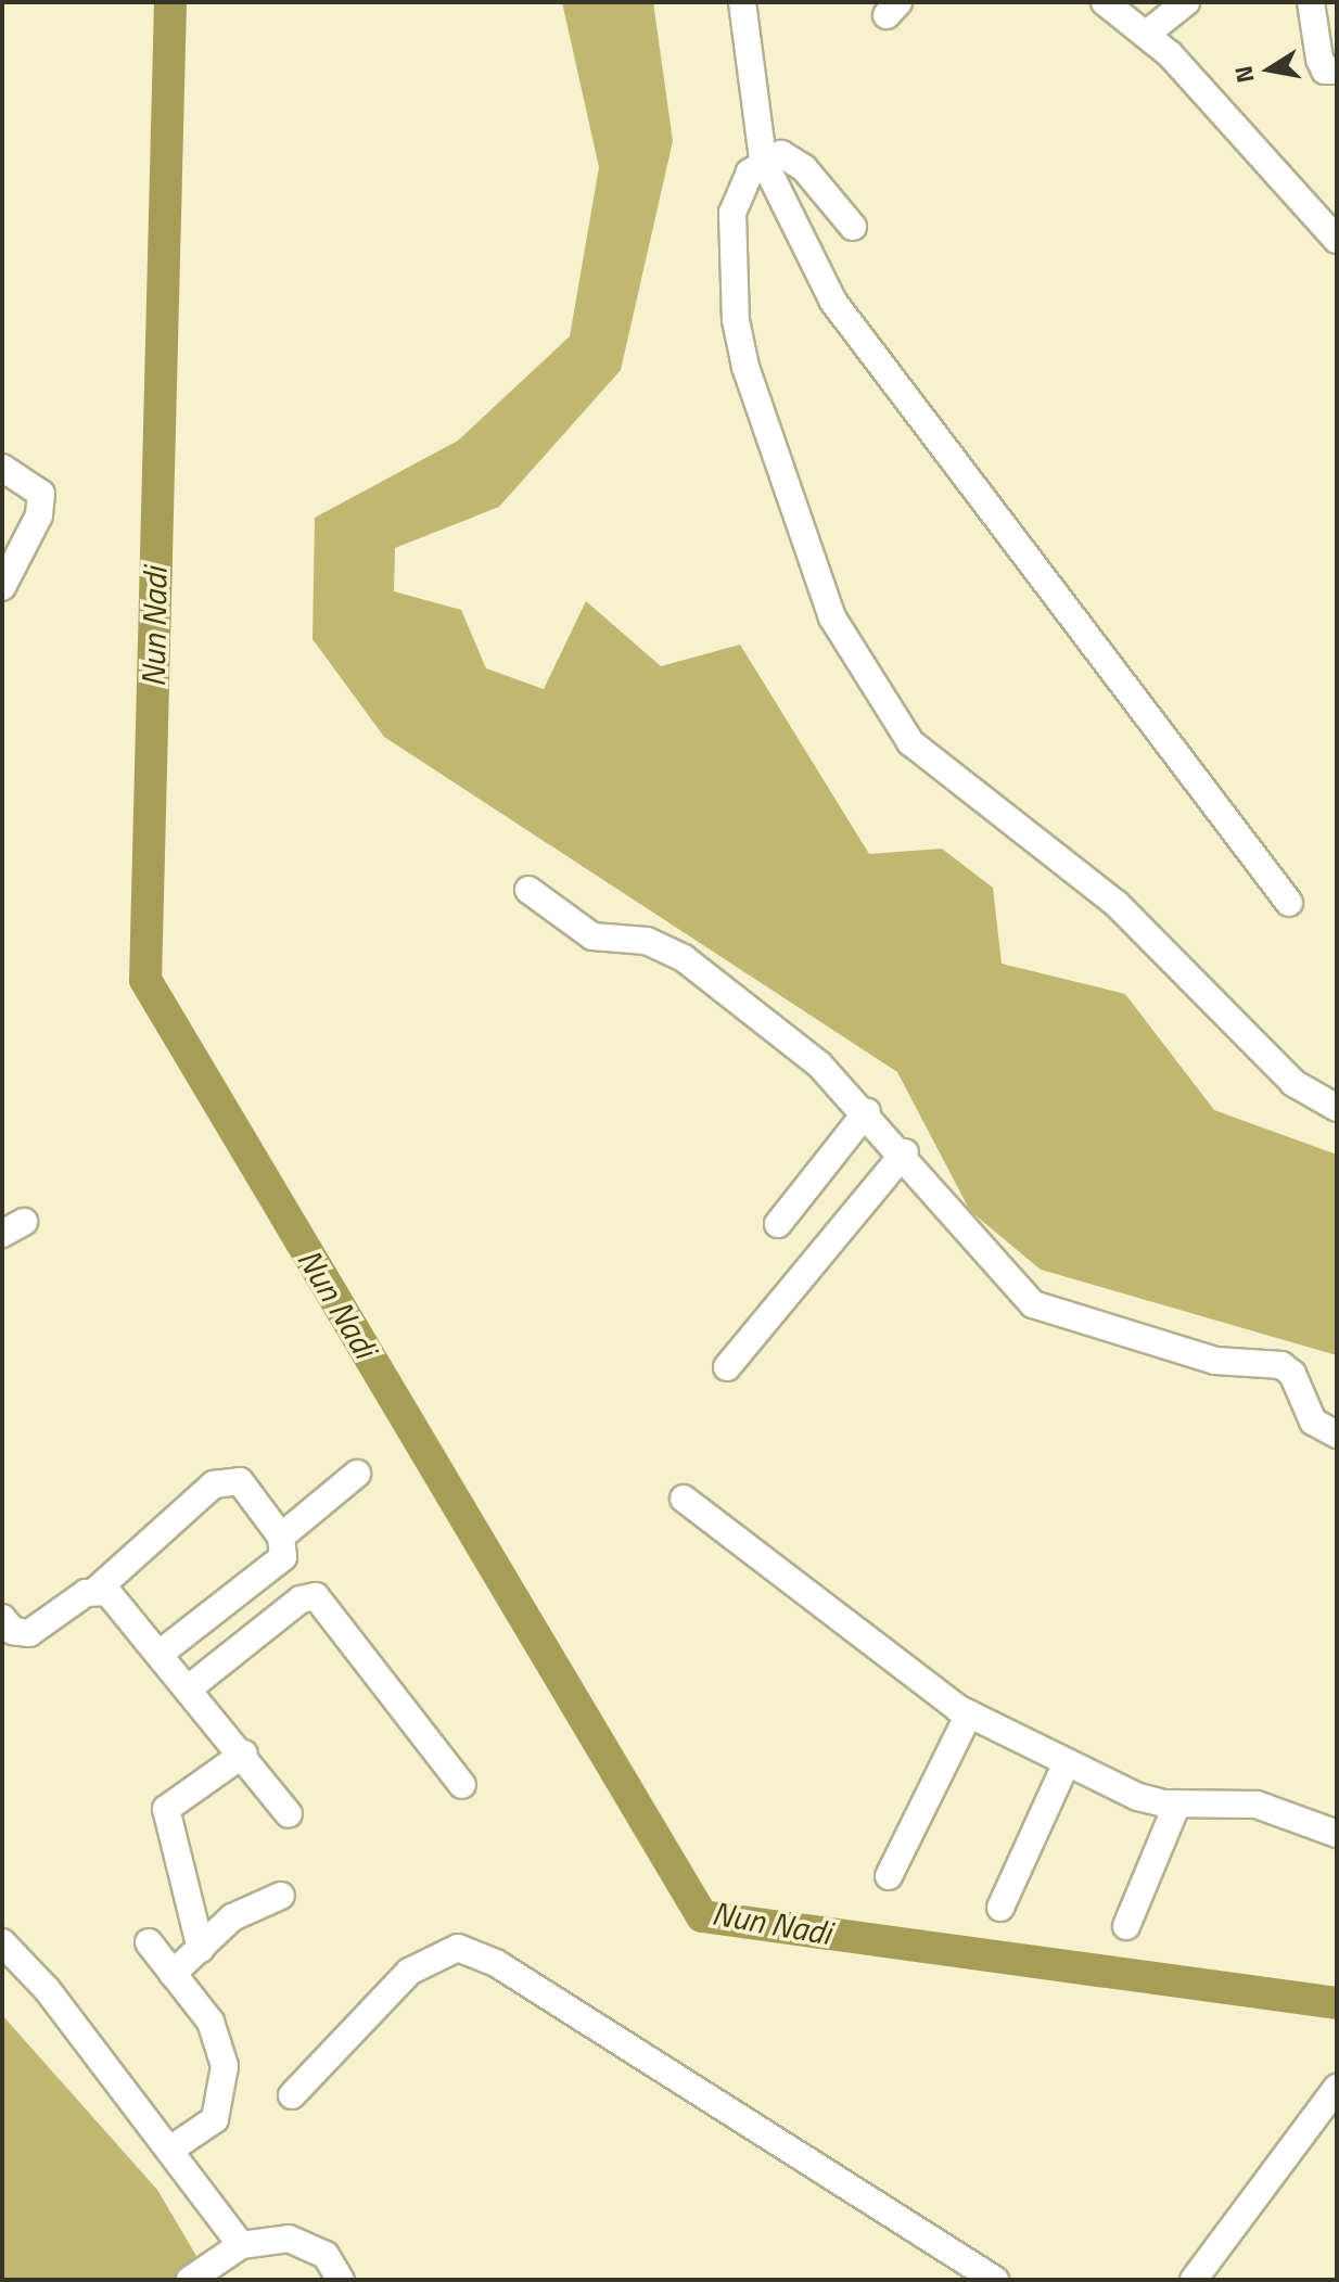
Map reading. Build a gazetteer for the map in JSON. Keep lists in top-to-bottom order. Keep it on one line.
{"water":["Nun Nadi"],"north":"left"}
